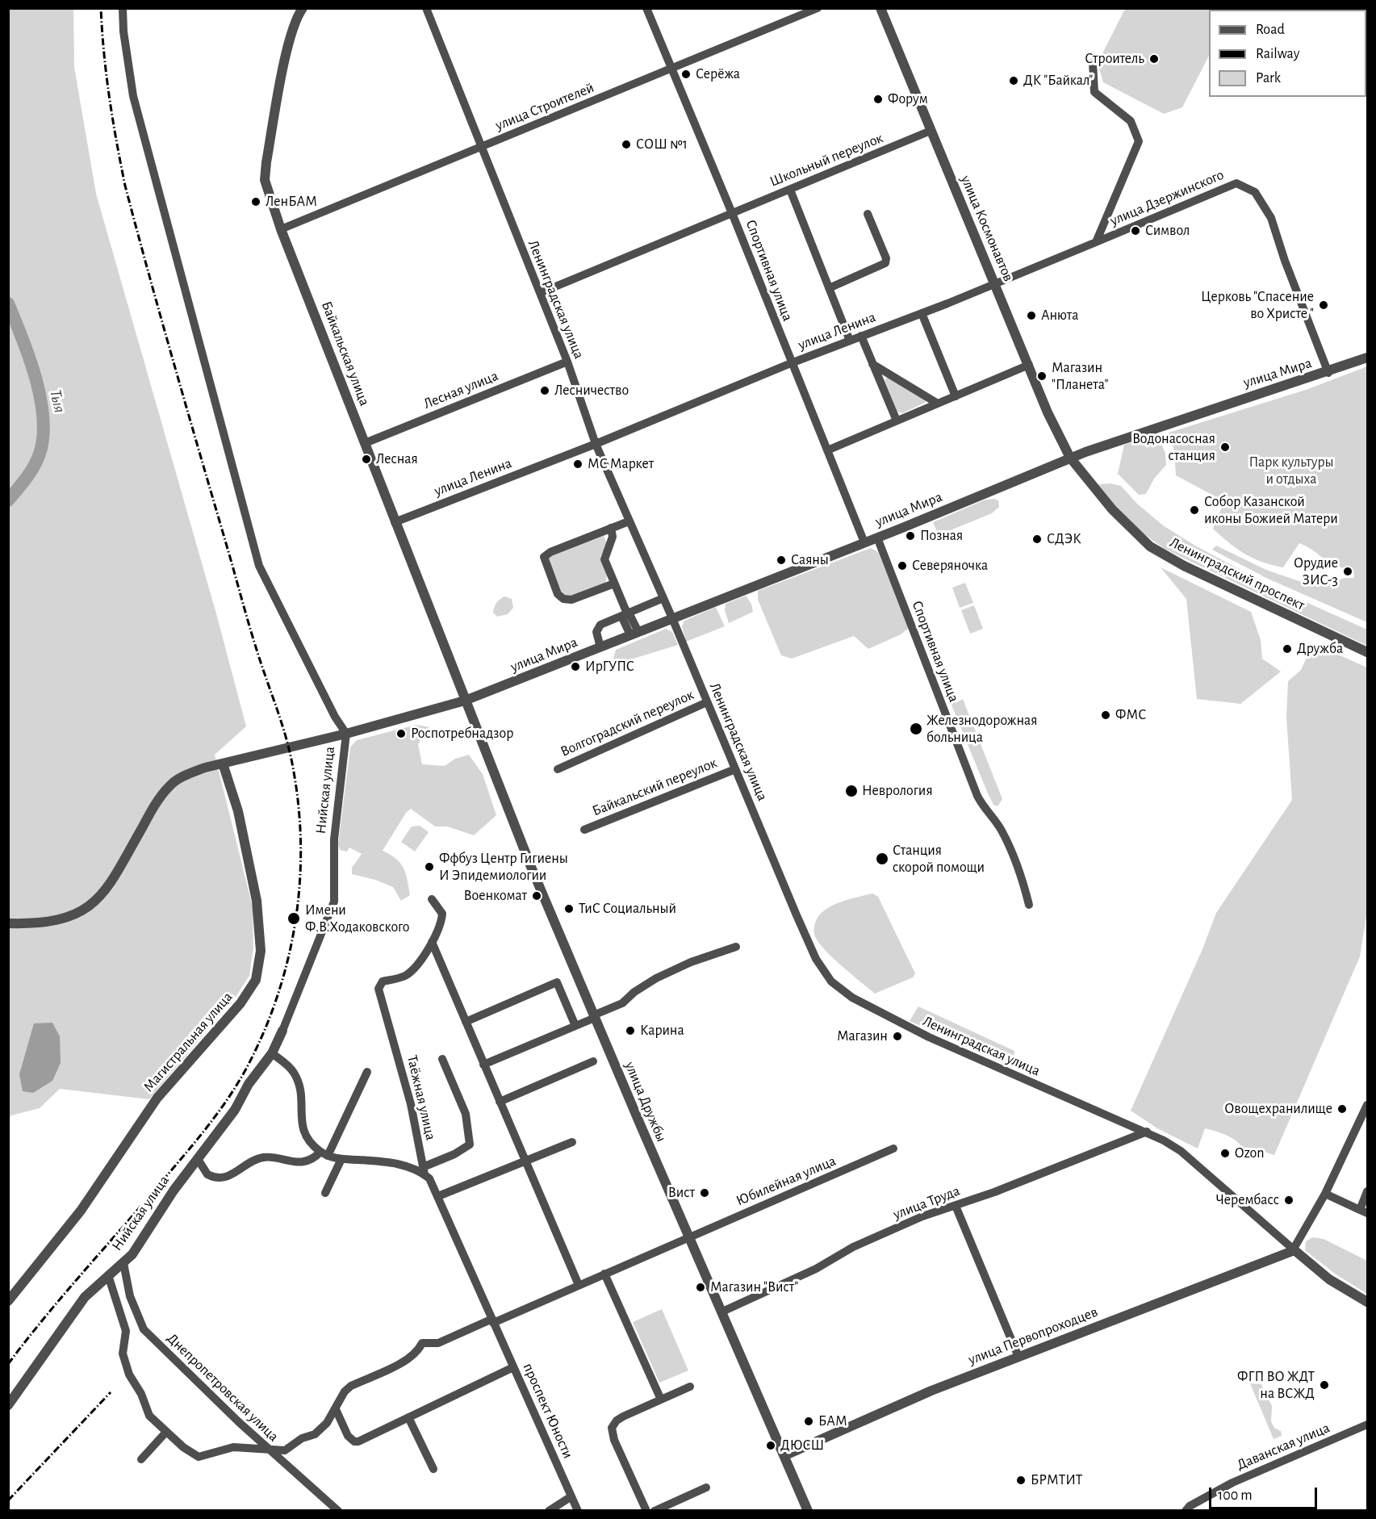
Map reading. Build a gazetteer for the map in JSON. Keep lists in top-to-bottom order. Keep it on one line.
{"streets":{"street":["улица Строителей","Школьный переулок","улица Дзержинского","улица Космонавтов","Спортивная улица","Ленинградская улица","улица Ленина","Байкальская улица","улица Мира","Лесная улица","Ленинградский проспект","Волгоградский переулок","Байкальский переулок","Нийская улица","Магистральная улица","Таёжная улица","улица Дружбы","Юбилейная улица","улица Труда","улица Первопроходцев","Днепропетровская улица","проспект Юности","Даванская улица"]},"crossings":[["улица Строителей","Спортивная улица"],["улица Строителей","Ленинградская улица"],["улица Строителей","Байкальская улица"],["Школьный переулок","улица Космонавтов"],["Школьный переулок","Спортивная улица"],["Школьный переулок","Ленинградская улица"],["улица Дзержинского","улица Ленина"],["улица Дзержинского","улица Мира"],["улица Космонавтов","улица Ленина"],["улица Космонавтов","улица Мира"],["улица Космонавтов","Ленинградский проспект"],["Спортивная улица","улица Ленина"],["Спортивная улица","улица Мира"],["Ленинградская улица","улица Ленина"],["Ленинградская улица","улица Мира"],["Ленинградская улица","Лесная улица"],["Ленинградская улица","Волгоградский переулок"],["Ленинградская улица","Байкальский переулок"],["Ленинградская улица","улица Труда"],["Ленинградская улица","улица Первопроходцев"],["улица Ленина","Байкальская улица"],["Байкальская улица","улица Мира"],["Байкальская улица","Лесная улица"],["Байкальская улица","улица Дружбы"],["улица Мира","Ленинградский проспект"],["улица Мира","Нийская улица"],["улица Мира","Магистральная улица"],["улица Мира","улица Дружбы"],["Нийская улица","Днепропетровская улица"],["Таёжная улица","Юбилейная улица"],["Таёжная улица","проспект Юности"],["улица Дружбы","Юбилейная улица"],["улица Дружбы","улица Труда"],["улица Дружбы","улица Первопроходцев"],["Юбилейная улица","Днепропетровская улица"],["Юбилейная улица","проспект Юности"]],"water":["Тыя"],"parks":["Парк культуры и отдыха"],"places":["Строитель","Серёжа","ДК \"Байкал\"","Форум","СОШ №1","ЛенБАМ","Символ","Церковь \"Спасение во Христе \"","Анюта","Магазин \"Планета\"","Лесничество","Водонасосная станция","Лесная","МС Маркет","Собор Казанской иконы Божией Матери","Позная","СДЭК","Саяны","Северяночка","Орудие ЗИС-3","Дружба","ИрГУПС","ФМС","Железнодорожная больница","Роспотребнадзор","Неврология","Станция скорой помощи","Ффбуз Центр Гигиены И Эпидемиологии","Военкомат","ТиС Социальный","Имени Ф.В.Ходаковского","Карина","Магазин","Овощехранилище","Ozon","Вист","Черембасс","Магазин \"Вист\"","ФГП ВО ЖДТ на ВСЖД","БАМ","ДЮСШ","БРМТИТ"],"legend":["Road","Railway","Park"],"scale_bar":"100 m"}
